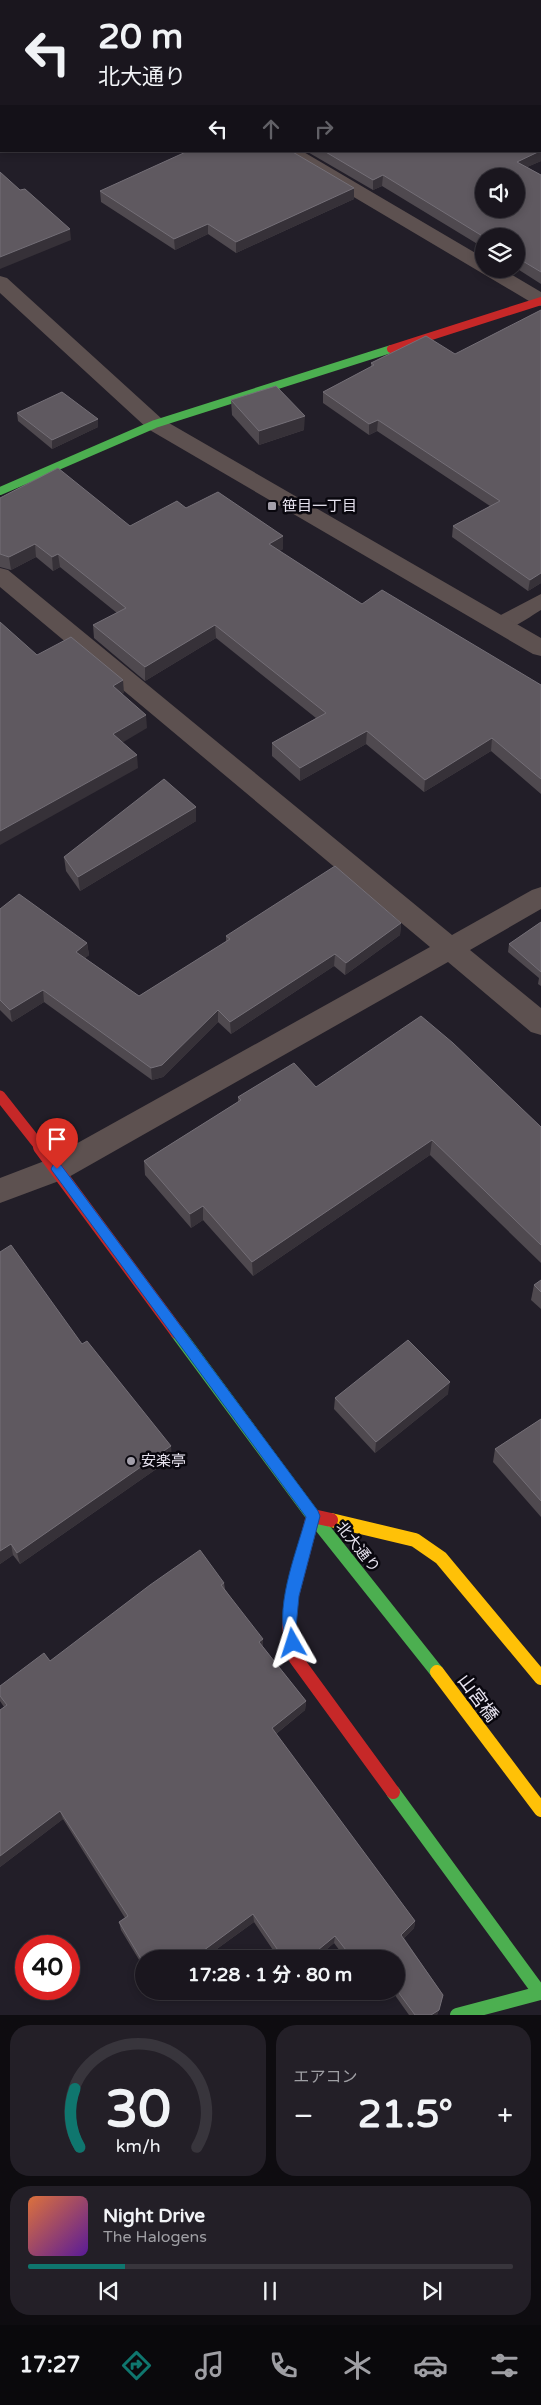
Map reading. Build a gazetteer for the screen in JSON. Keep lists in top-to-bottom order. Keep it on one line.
{"streets":{"street":["北大通り","山宮橋"]},"crossings":[["北大通り","山宮橋"]],"places":{"transit":["笹目一丁目"],"other":["安楽亭"]},"page":{"turn":["20 m","北大通り"],"limit":"40","trip":"17:28 · 1 分 · 80 m","tile":"エアコン","heat":["−","21.5°","+"],"song":["Night Drive","The Halogens"],"tabs":"17:27","gauge":["30","km/h"]}}
